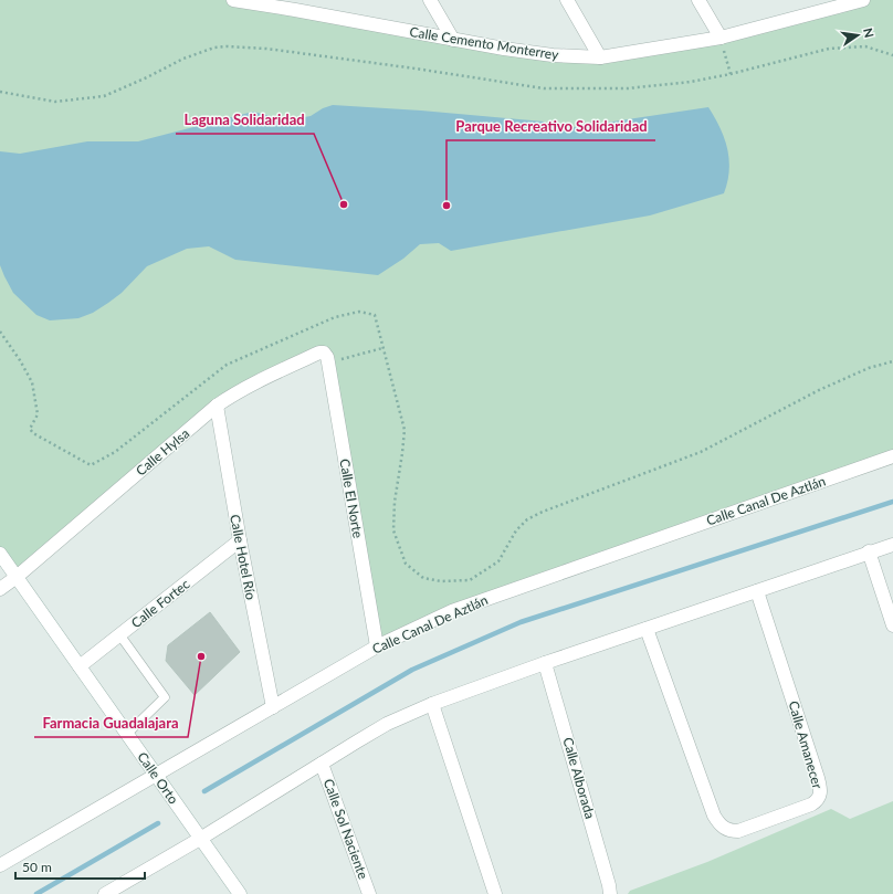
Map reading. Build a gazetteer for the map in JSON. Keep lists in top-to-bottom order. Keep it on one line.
{"streets":{"street":["Calle Cemento Monterrey","Calle Hylsa","Calle El Norte","Calle Canal De Aztlán","Calle Hotel Río","Calle Fortec","Calle Amanecer","Calle Orto","Calle Alborada","Calle Sol Naciente"]},"crossings":[["Calle Hylsa","Calle El Norte"],["Calle Hylsa","Calle Hotel Río"],["Calle Hylsa","Calle Orto"],["Calle El Norte","Calle Canal De Aztlán"],["Calle Canal De Aztlán","Calle Hotel Río"],["Calle Canal De Aztlán","Calle Orto"],["Calle Hotel Río","Calle Fortec"],["Calle Fortec","Calle Orto"]],"places":["Laguna Solidaridad","Parque Recreativo Solidaridad","Farmacia Guadalajara"],"scale_bar":"50 m","north":"right"}
